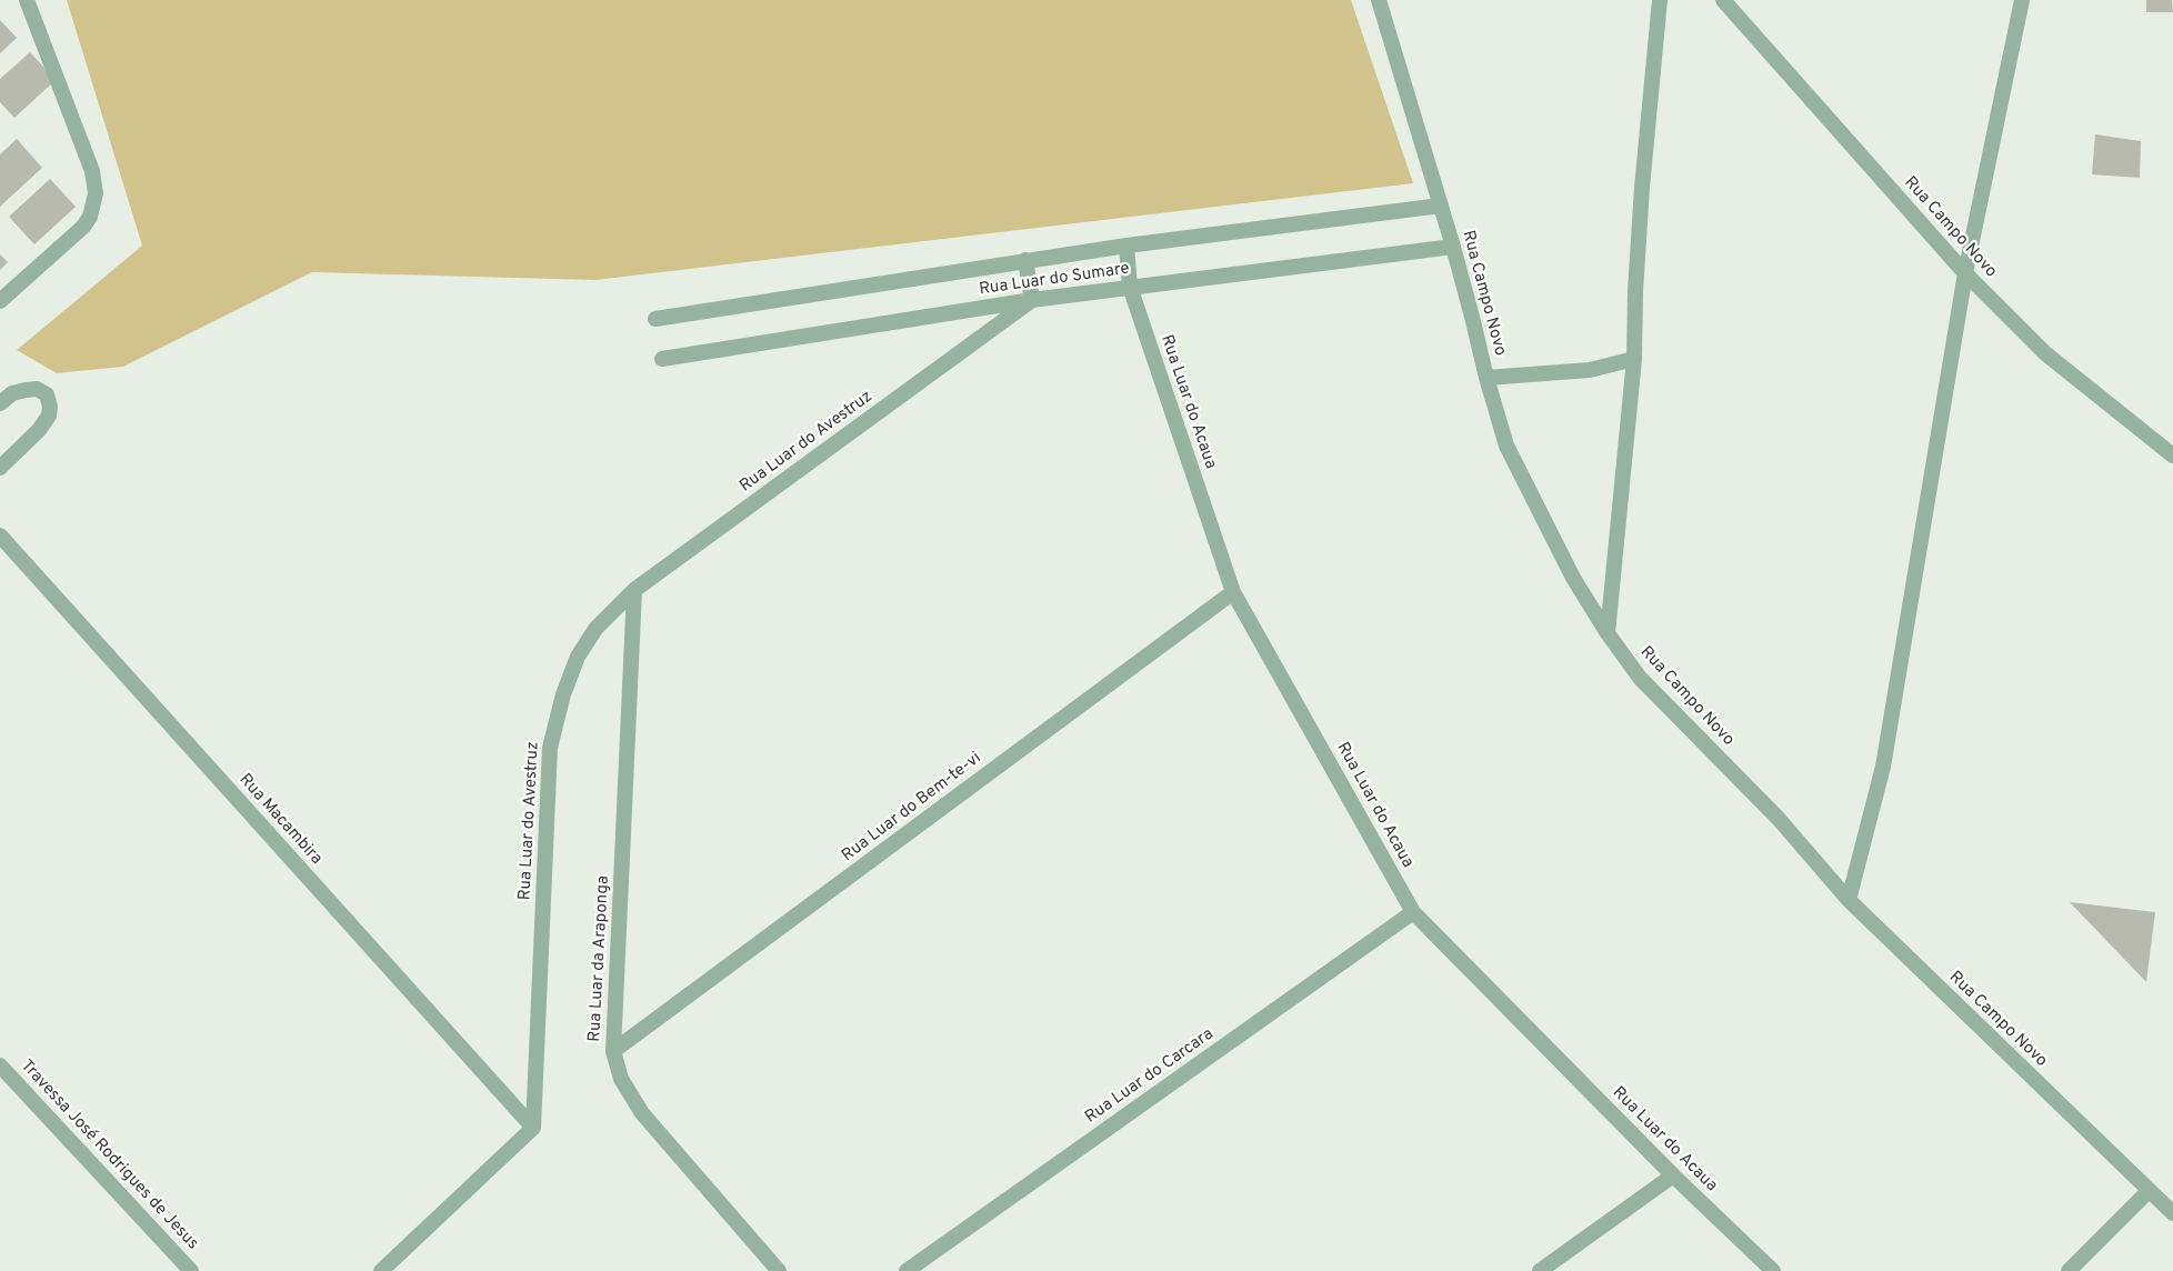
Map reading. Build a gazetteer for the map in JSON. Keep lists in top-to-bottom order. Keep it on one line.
{"streets":{"street":["Rua Campo Novo","Rua Luar do Sumare","Rua Luar do Acaua","Rua Luar do Avestruz","Rua Luar do Bem-te-vi","Rua Macambira","Rua Luar da Araponga","Rua Luar do Carcara","Travessa José Rodrigues de Jesus"]},"crossings":[["Rua Campo Novo","Rua Luar do Sumare"],["Rua Luar do Sumare","Rua Luar do Acaua"],["Rua Luar do Sumare","Rua Luar do Avestruz"],["Rua Luar do Acaua","Rua Luar do Bem-te-vi"],["Rua Luar do Acaua","Rua Luar do Carcara"],["Rua Luar do Avestruz","Rua Macambira"],["Rua Luar do Avestruz","Rua Luar da Araponga"],["Rua Luar do Bem-te-vi","Rua Luar da Araponga"]]}
